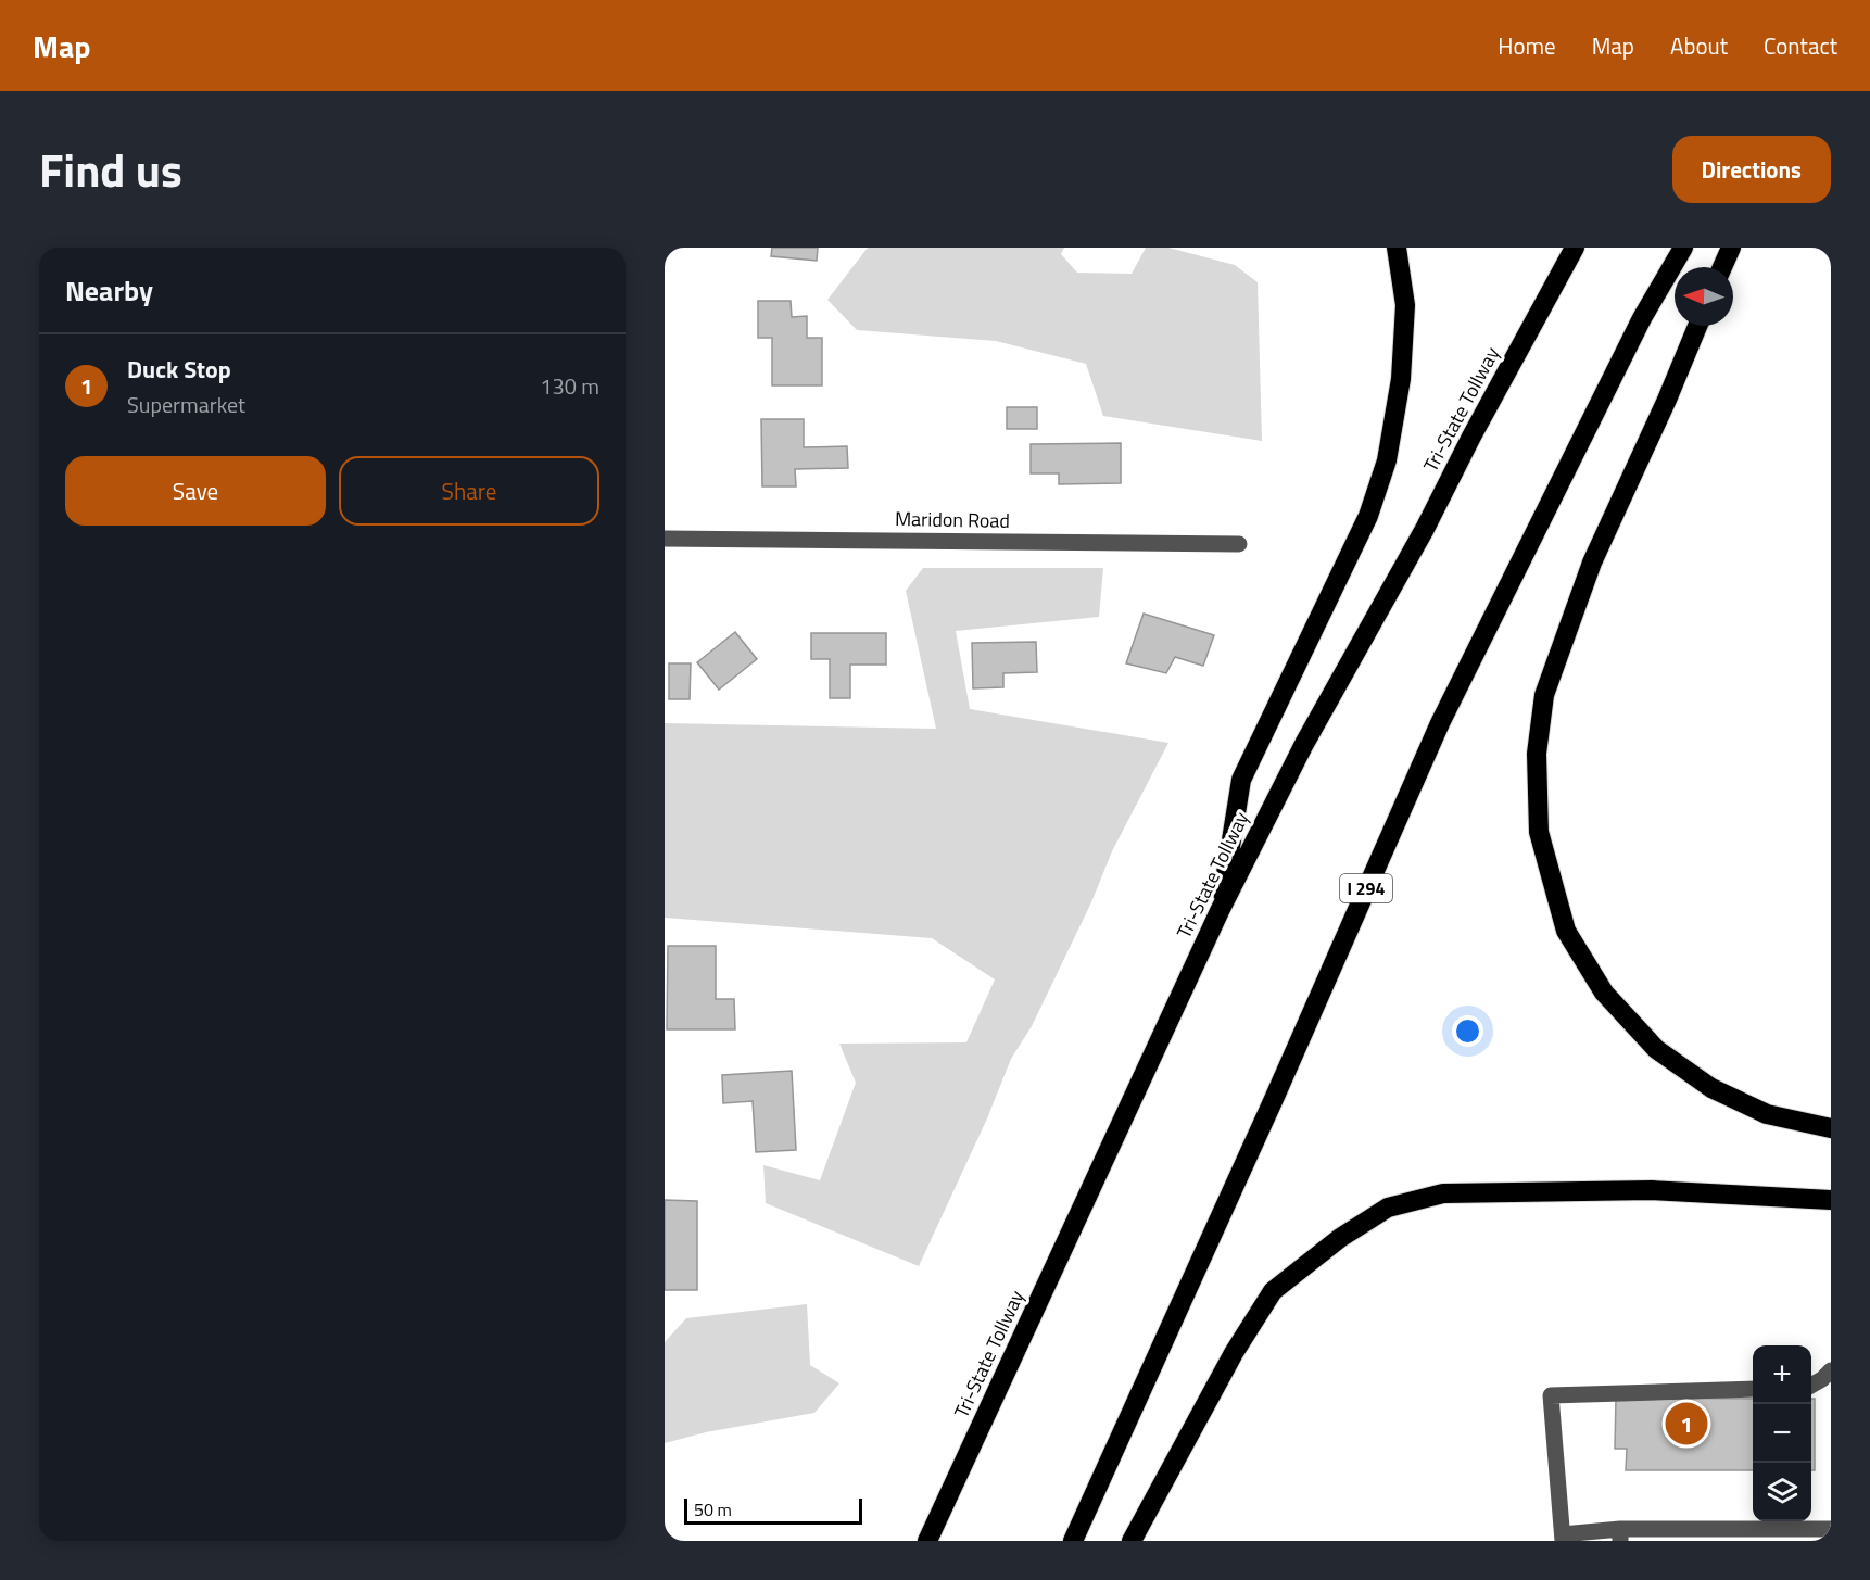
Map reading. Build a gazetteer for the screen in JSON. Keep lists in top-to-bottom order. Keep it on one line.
{"streets":{"highway":["Tri-State Tollway","I 294"],"street":["Maridon Road"]},"scale_bar":"50 m","north":"left","page":{"header":"Map","nav":["Home","Map","About","Contact"],"title":"Find us","buttons":["Directions",["Save","Share"]],"heading":"Nearby","list":[{"mark":"1","name":"Duck Stop","note":"Supermarket","value":"130 m"}],"map_buttons":["+","−"],"pins":"1","scale":"50 m"}}
